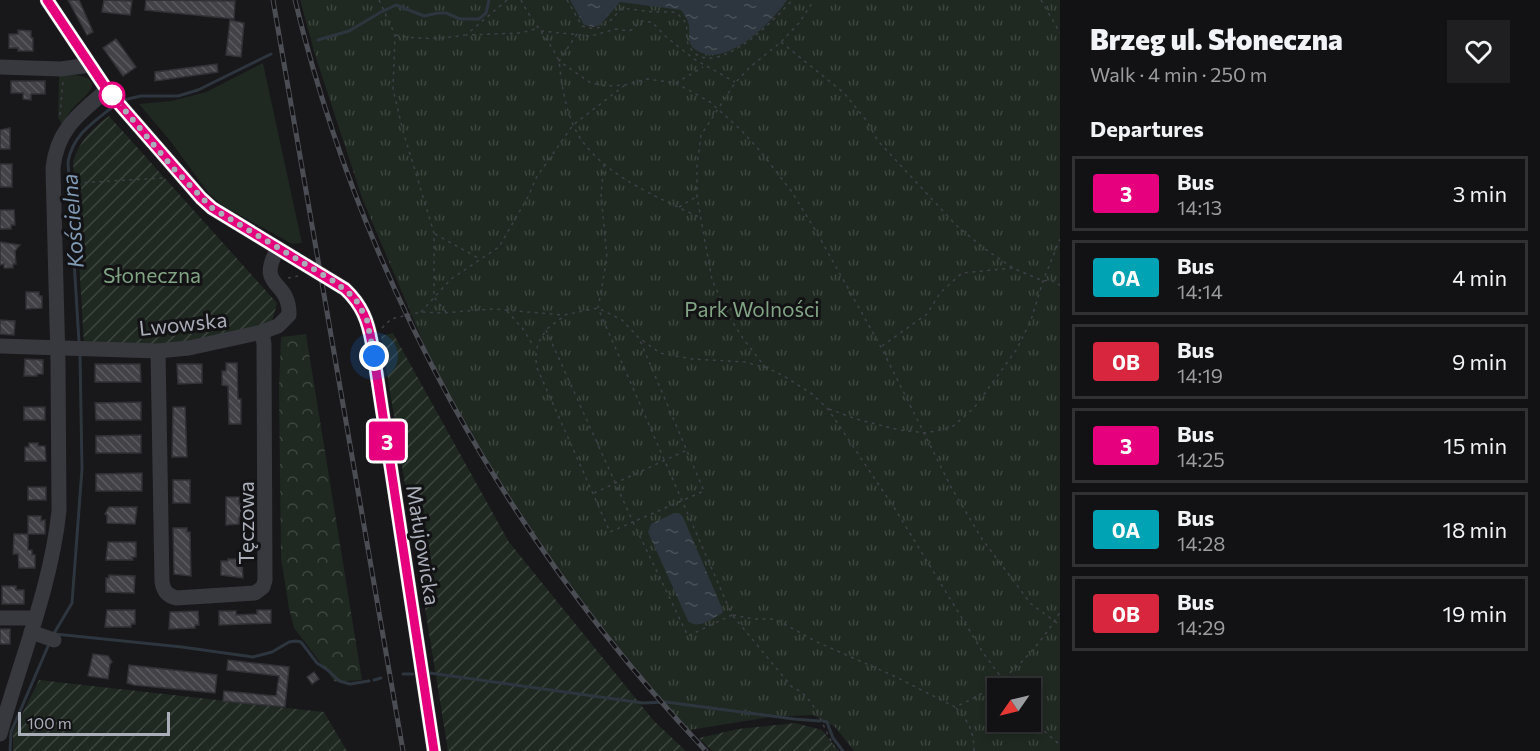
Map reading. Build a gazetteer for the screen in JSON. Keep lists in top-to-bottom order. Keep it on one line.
{"streets":{"street":["Lwowska","Tęczowa","Małujowicka"]},"crossings":[["Lwowska","Tęczowa"],["Lwowska","Małujowicka"]],"water":["Kościelna"],"parks":["Słoneczna","Park Wolności"],"lines":["bus line 3"],"scale_bar":"100 m","north":"bottom left","page":{"on_map":"3","heading":[["Brzeg ul. Słoneczna","Walk · 4 min · 250 m"],"Departures"],"list":[{"mark":"3","name":"Bus","note":"14:13","value":"3 min"},{"mark":"0A","name":"Bus","note":"14:14","value":"4 min"},{"mark":"0B","name":"Bus","note":"14:19","value":"9 min"},{"mark":"3","name":"Bus","note":"14:25","value":"15 min"},{"mark":"0A","name":"Bus","note":"14:28","value":"18 min"},{"mark":"0B","name":"Bus","note":"14:29","value":"19 min"}],"scale":"100 m"}}
